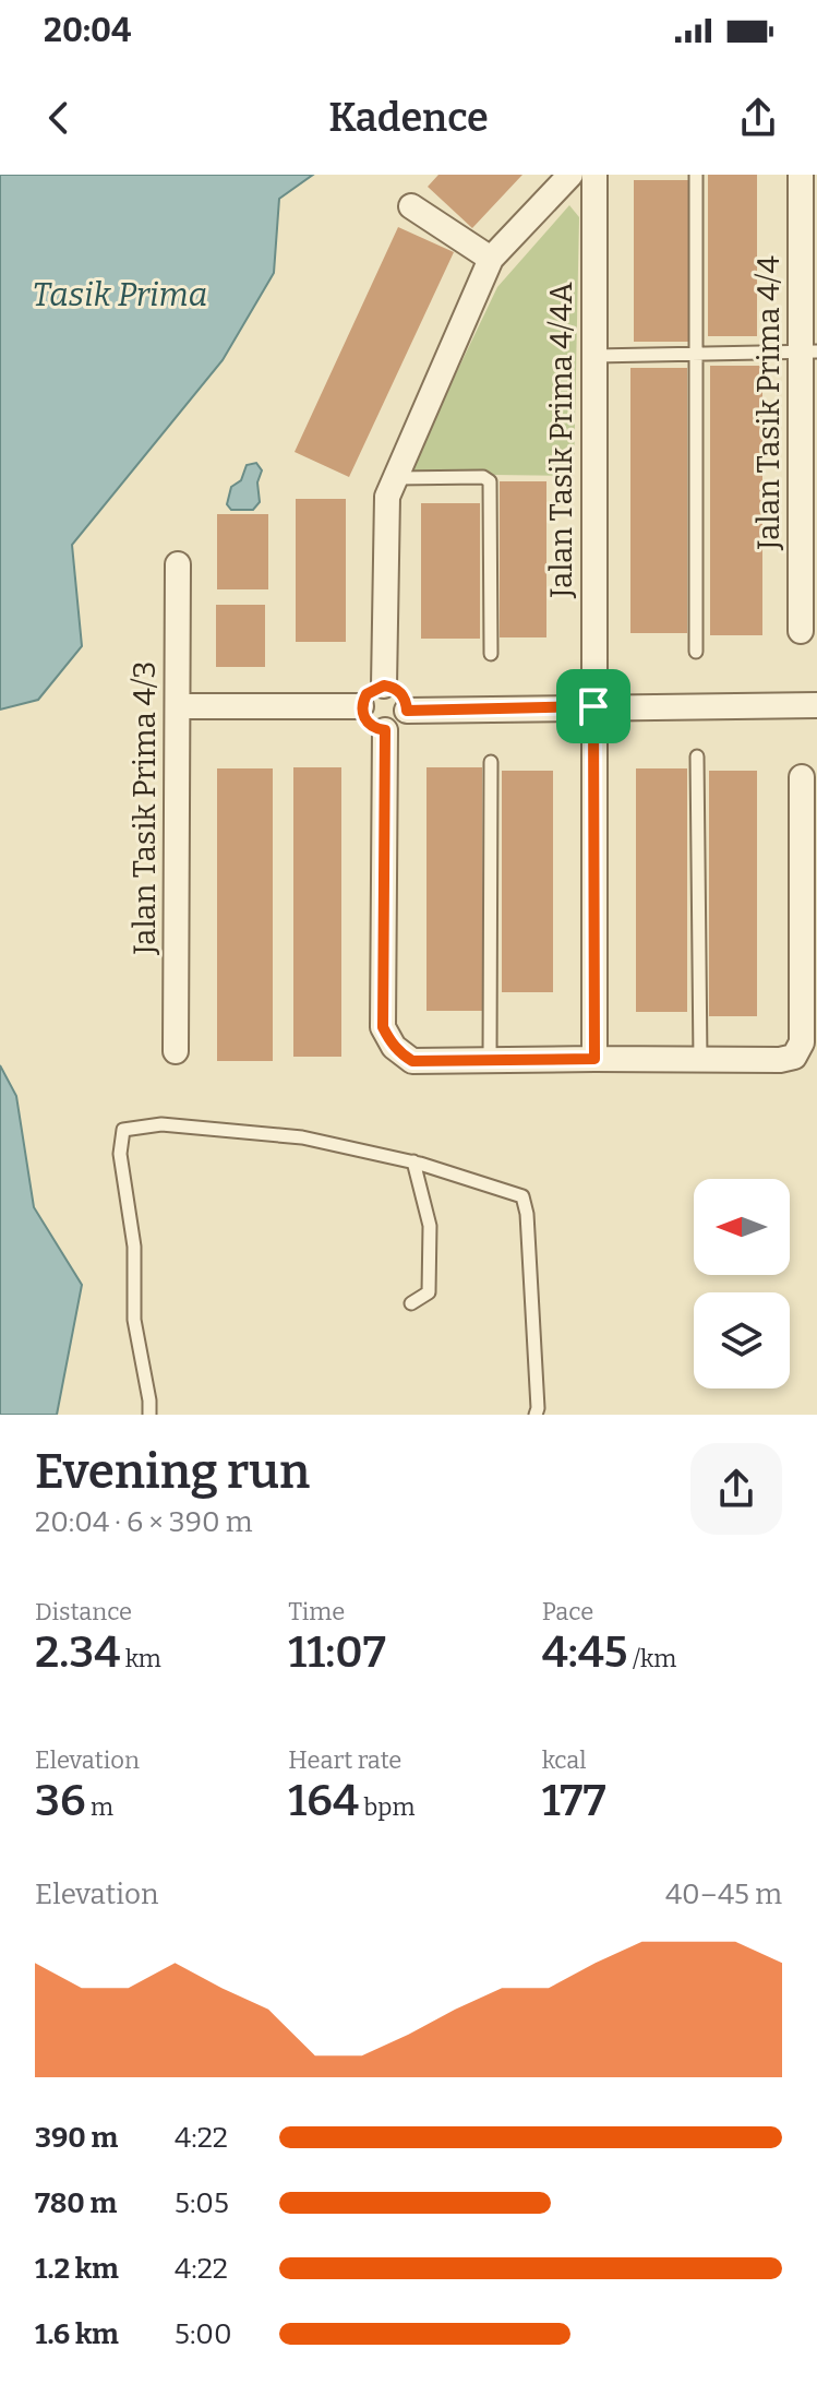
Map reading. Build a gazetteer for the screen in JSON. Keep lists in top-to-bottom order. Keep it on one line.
{"streets":{"street":["Jalan Tasik Prima 4/4","Jalan Tasik Prima 4/4A","Jalan Tasik Prima 4/3"]},"water":["Tasik Prima"],"north":"left","page":{"status":"20:04","header":"Kadence","heading":["Evening run","20:04 · 6 × 390 m"],"stats":[["Distance","2.34 km"],["Time","11:07"],["Pace","4:45 /km"],["Elevation","36 m"],["Heart rate","164 bpm"],["kcal","177"]],"chart":["Elevation","40–45 m"],"list":[{"name":"390 m","note":"4:22"},{"name":"780 m","note":"5:05"},{"name":"1.2 km","note":"4:22"},{"name":"1.6 km","note":"5:00"}]}}
